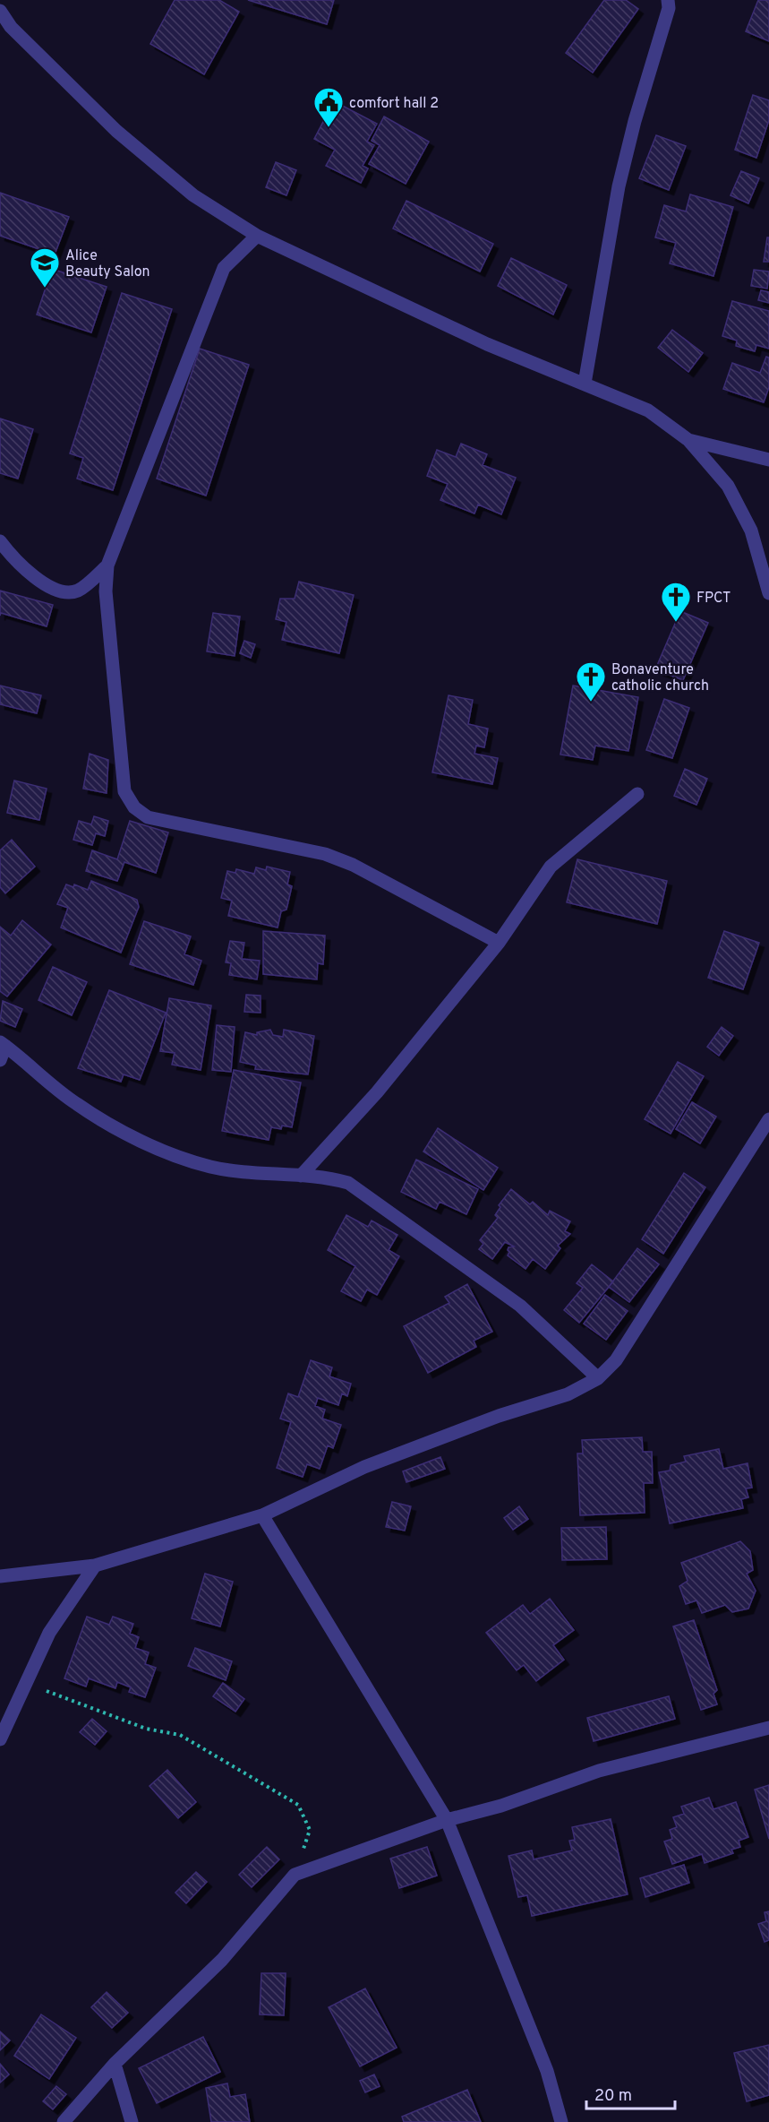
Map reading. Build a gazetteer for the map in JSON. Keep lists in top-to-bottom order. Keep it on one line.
{"places":{"public building":["comfort hall 2"],"school or university":["Alice Beauty Salon"],"church":["FPCT","Bonaventure catholic church"]},"scale_bar":"20 m"}
